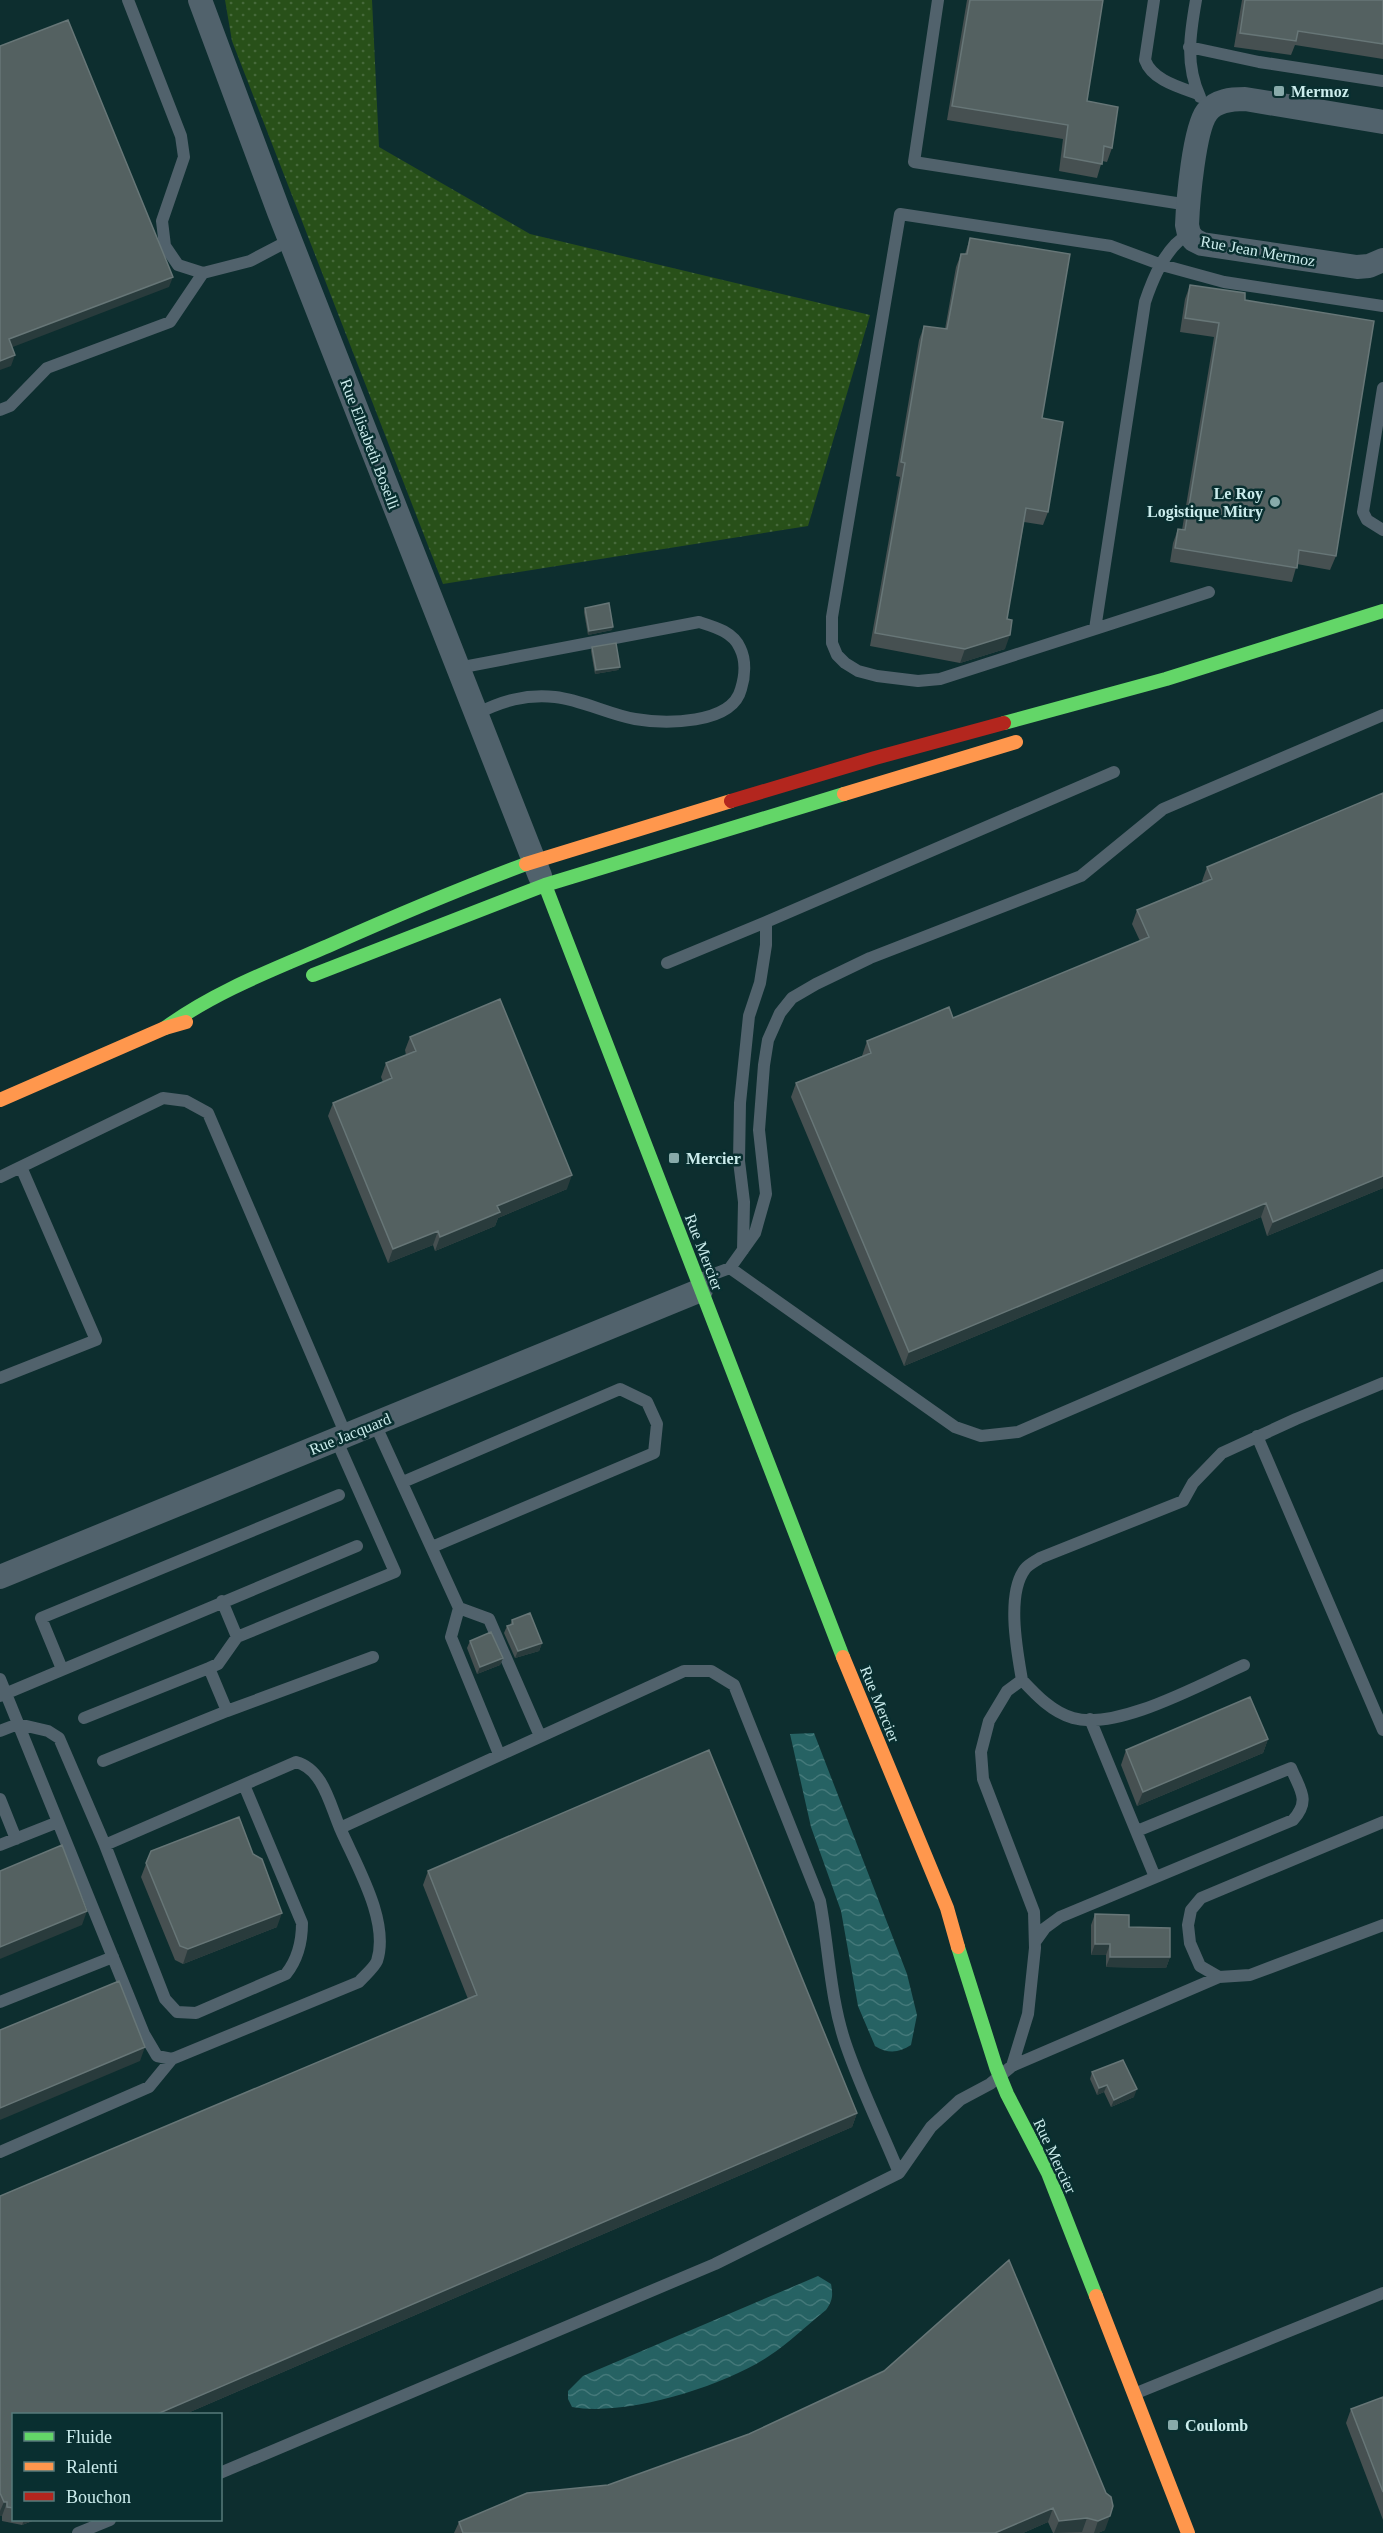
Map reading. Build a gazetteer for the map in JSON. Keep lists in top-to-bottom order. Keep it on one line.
{"streets":{"main road":["Rue Mercier"],"street":["Rue Jean Mermoz","Rue Elisabeth Boselli","Rue Jacquard"]},"crossings":[["Rue Elisabeth Boselli","Rue Mercier"],["Rue Mercier","Rue Jacquard"]],"places":{"transit":["Mermoz","Mercier","Coulomb"],"other":["Le Roy Logistique Mitry"]},"legend":["Fluide","Ralenti","Bouchon"]}
